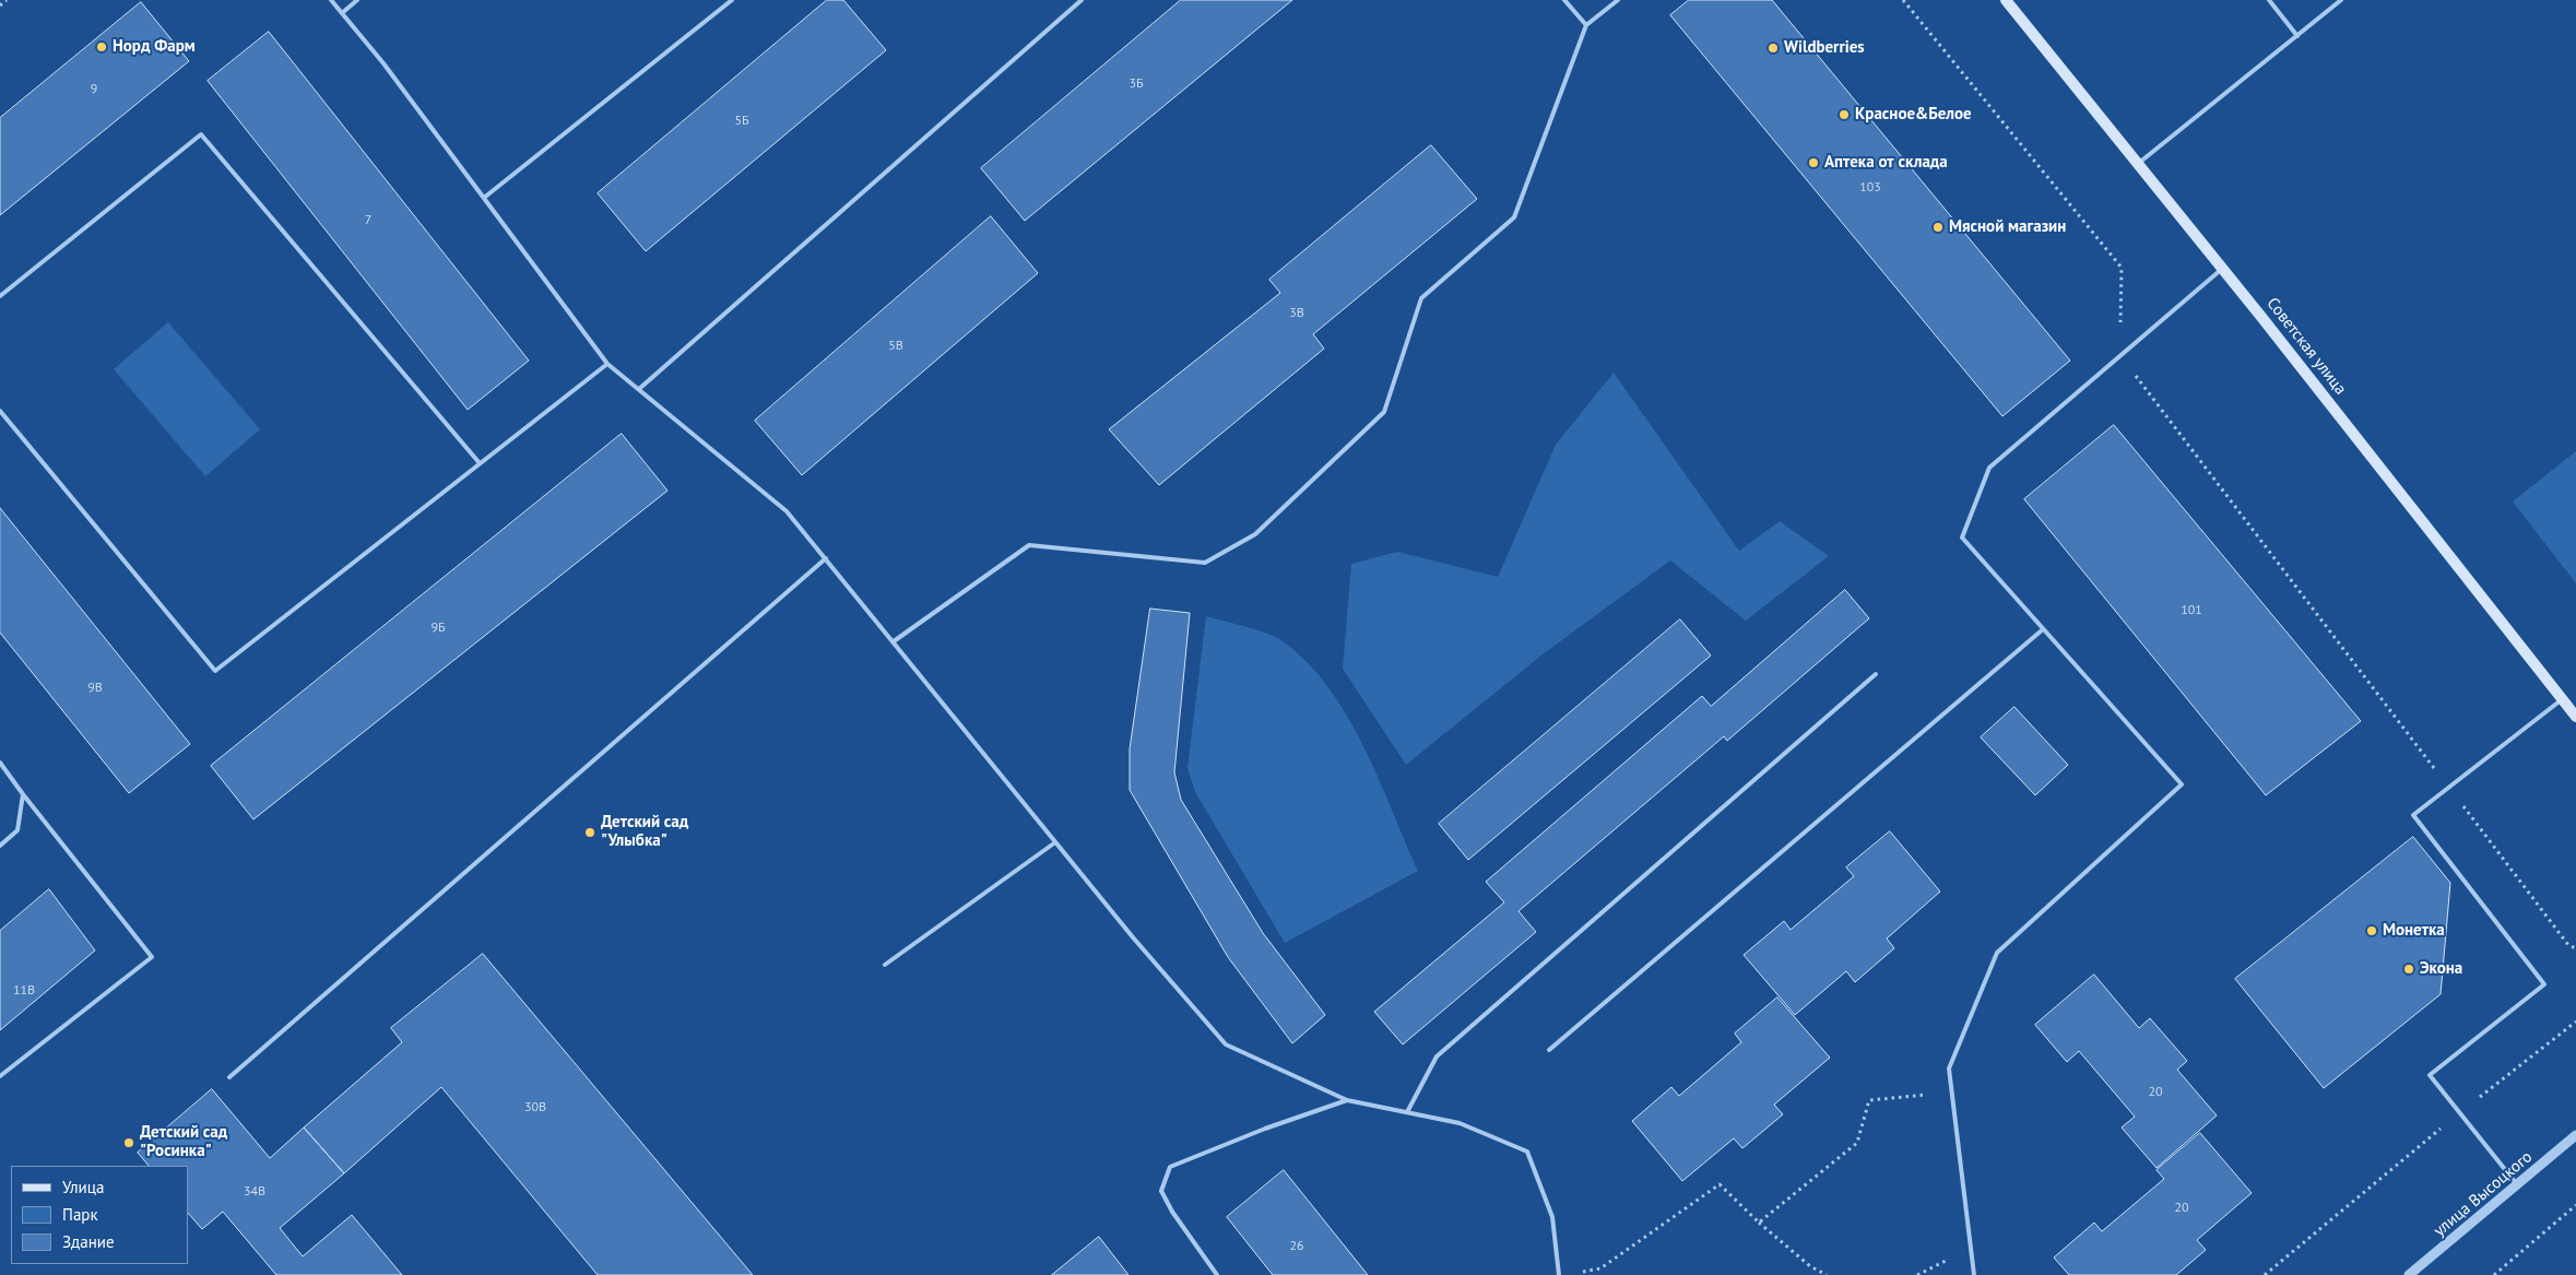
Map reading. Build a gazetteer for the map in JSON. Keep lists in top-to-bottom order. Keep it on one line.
{"streets":{"main road":["Советская улица"],"street":["улица Высоцкого"]},"places":["Норд Фарм","Wildberries","Красное&Белое","Аптека от склада","Мясной магазин","Детский сад \"Улыбка\"","Монетка","Экона","Детский сад \"Росинка\""],"house_numbers":["3Б","9","5Б","103","7","3В","5В","101","9Б","9В","11В","20","30В","34В","20","26"],"legend":["Улица","Парк","Здание"]}
